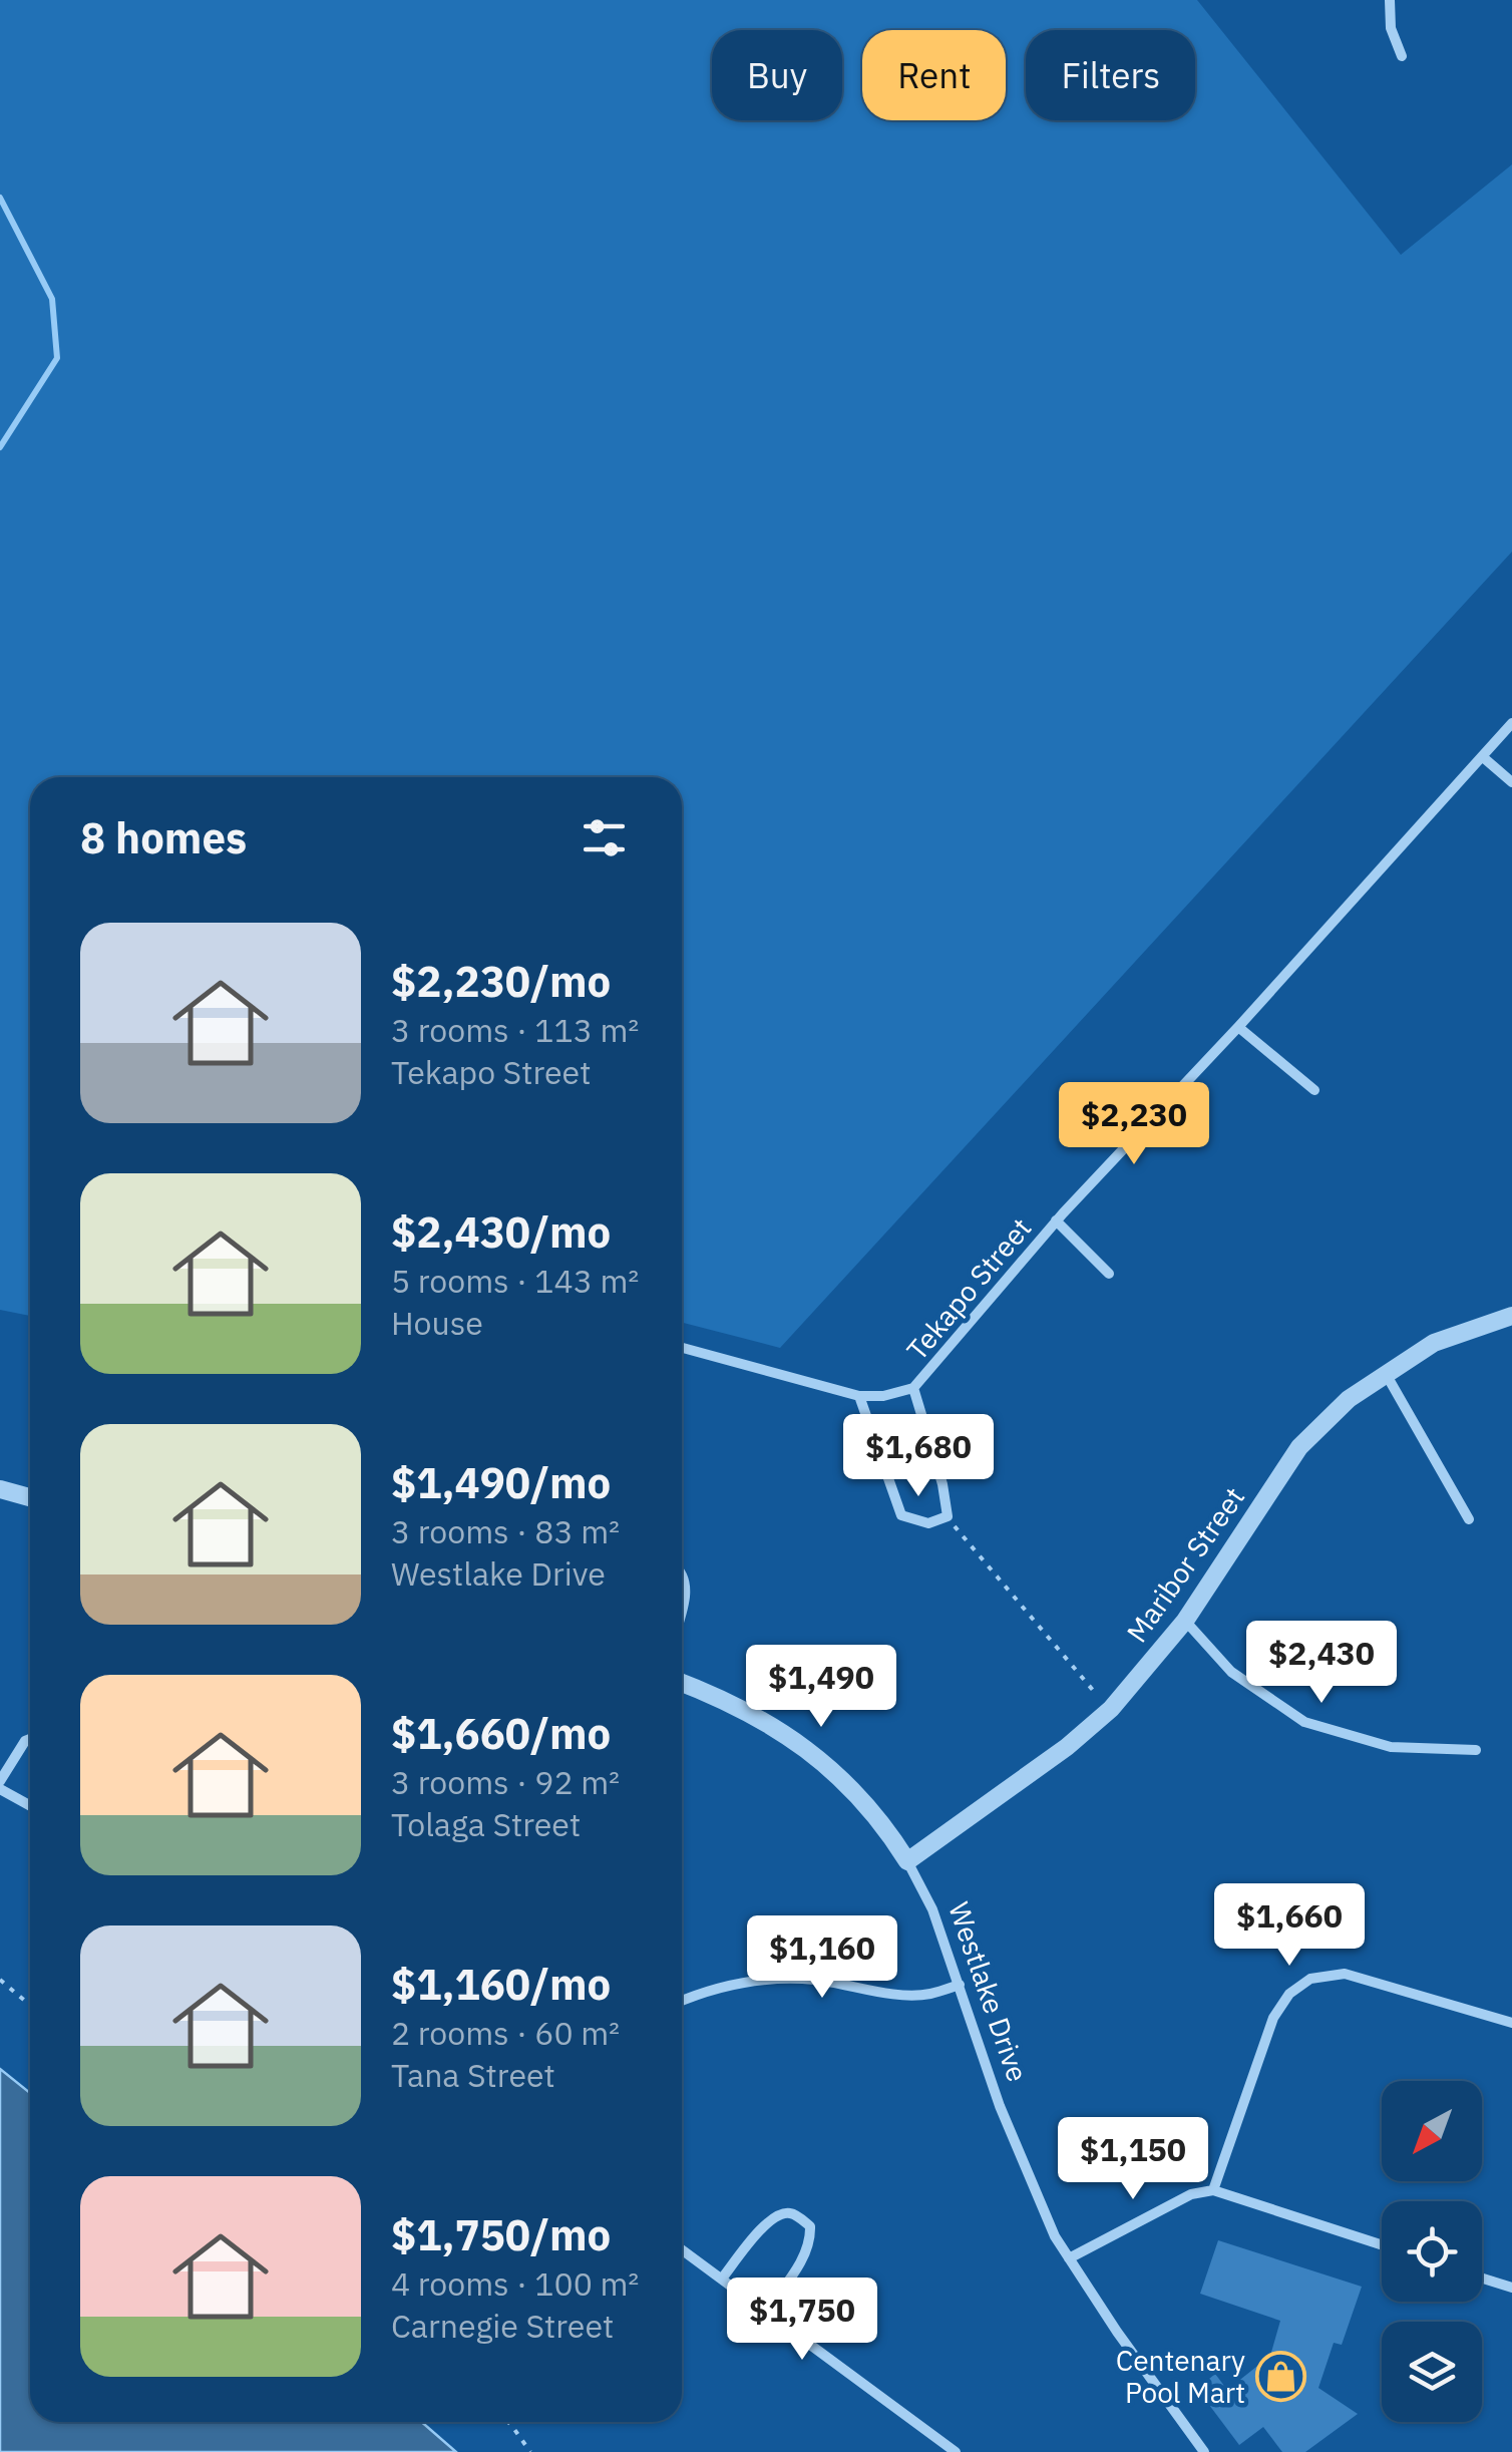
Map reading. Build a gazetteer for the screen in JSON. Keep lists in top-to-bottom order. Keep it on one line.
{"streets":{"street":["Tekapo Street","Maribor Street","Westlake Drive"]},"crossings":[["Maribor Street","Westlake Drive"]],"places":{"shop":["Centenary Pool Mart"]},"north":"bottom left","page":{"chip":["Buy","Rent","Filters"],"heading":"8 homes","list":[{"name":"$2,230/mo","note":"3 rooms · 113 m² · Tekapo Street"},{"name":"$2,430/mo","note":"5 rooms · 143 m² · House"},{"name":"$1,490/mo","note":"3 rooms · 83 m² · Westlake Drive"},{"name":"$1,660/mo","note":"3 rooms · 92 m² · Tolaga Street"},{"name":"$1,160/mo","note":"2 rooms · 60 m² · Tana Street"},{"name":"$1,750/mo","note":"4 rooms · 100 m² · Carnegie Street"}],"price":["$2,230","$1,680","$2,430","$1,490","$1,660","$1,160","$1,150","$1,750"]}}
